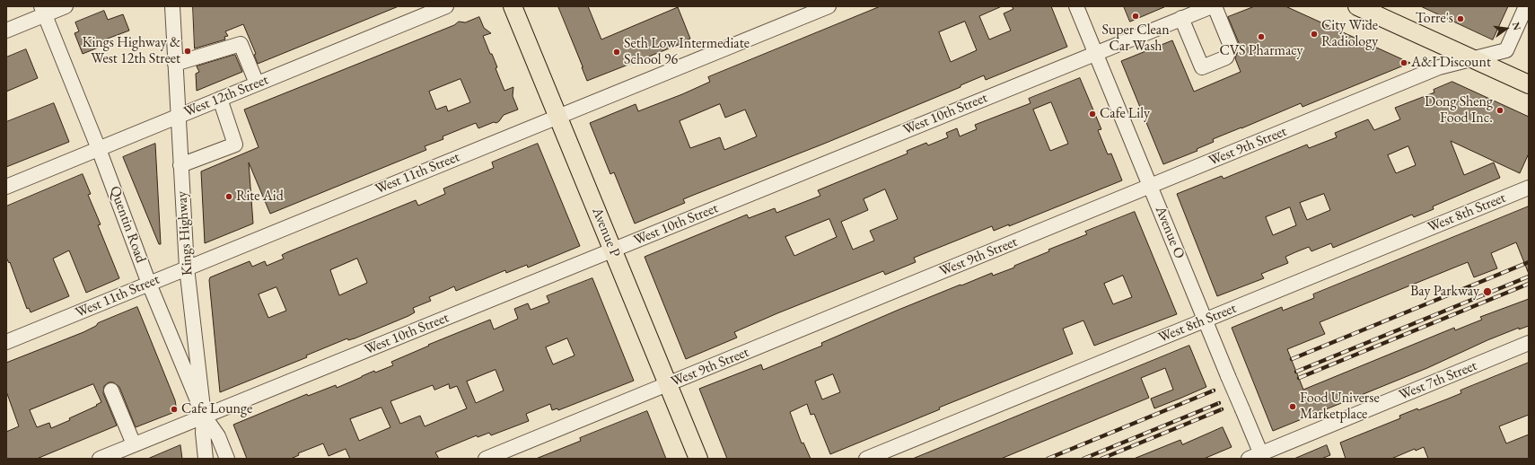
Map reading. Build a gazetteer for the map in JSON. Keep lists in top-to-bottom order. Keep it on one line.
{"streets":{"main road":["Avenue P"],"street":["West 12th Street","West 10th Street","West 9th Street","West 11th Street","West 8th Street","Quentin Road","Avenue O","Kings Highway","West 7th Street"]},"crossings":[["West 12th Street","Quentin Road"],["West 12th Street","Kings Highway"],["West 10th Street","Quentin Road"],["West 10th Street","Avenue P"],["West 10th Street","Avenue O"],["West 10th Street","Kings Highway"],["West 9th Street","Avenue P"],["West 9th Street","Avenue O"],["West 11th Street","Quentin Road"],["West 11th Street","Avenue P"],["West 11th Street","Kings Highway"],["West 8th Street","Avenue O"],["Quentin Road","Kings Highway"],["Avenue O","West 7th Street"]],"places":["Super Clean Car Wash","Torre's","City Wide Radiology","CVS Pharmacy","Kings Highway & West 12th Street","Seth Low Intermediate School 96","A&I Discount","Dong Sheng Food Inc.","Cafe Lily","Rite Aid","Bay Parkway","Food Universe Marketplace","Cafe Lounge"],"north":"right"}
